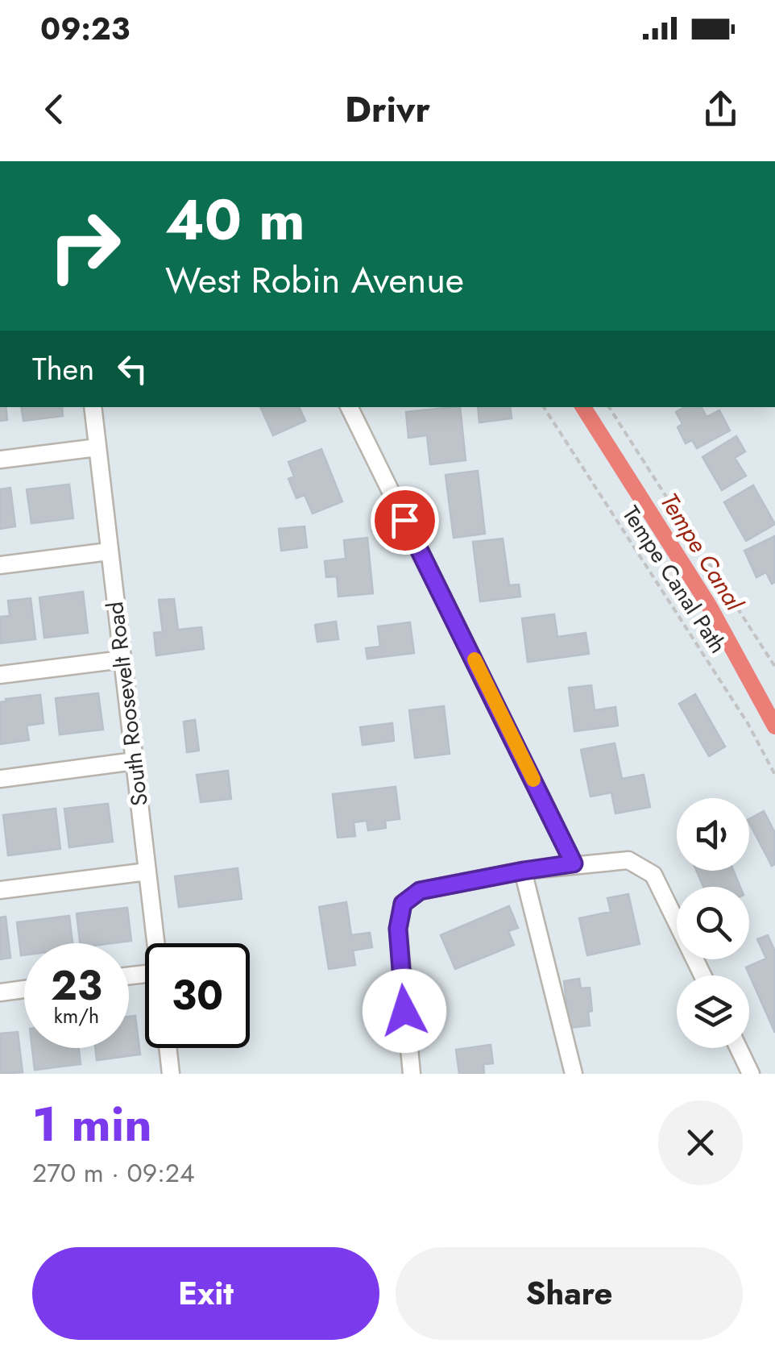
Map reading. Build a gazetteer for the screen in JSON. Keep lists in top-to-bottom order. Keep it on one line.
{"streets":{"street":["South Roosevelt Road"],"path":["Tempe Canal Path"]},"water":["Tempe Canal"],"page":{"status":"09:23","header":"Drivr","turn":["40 m","West Robin Avenue"],"then":"Then","speed":"23 km/h","limit":"30","heading":["1 min","270 m · 09:24"],"buttons":["Exit","Share"]}}
